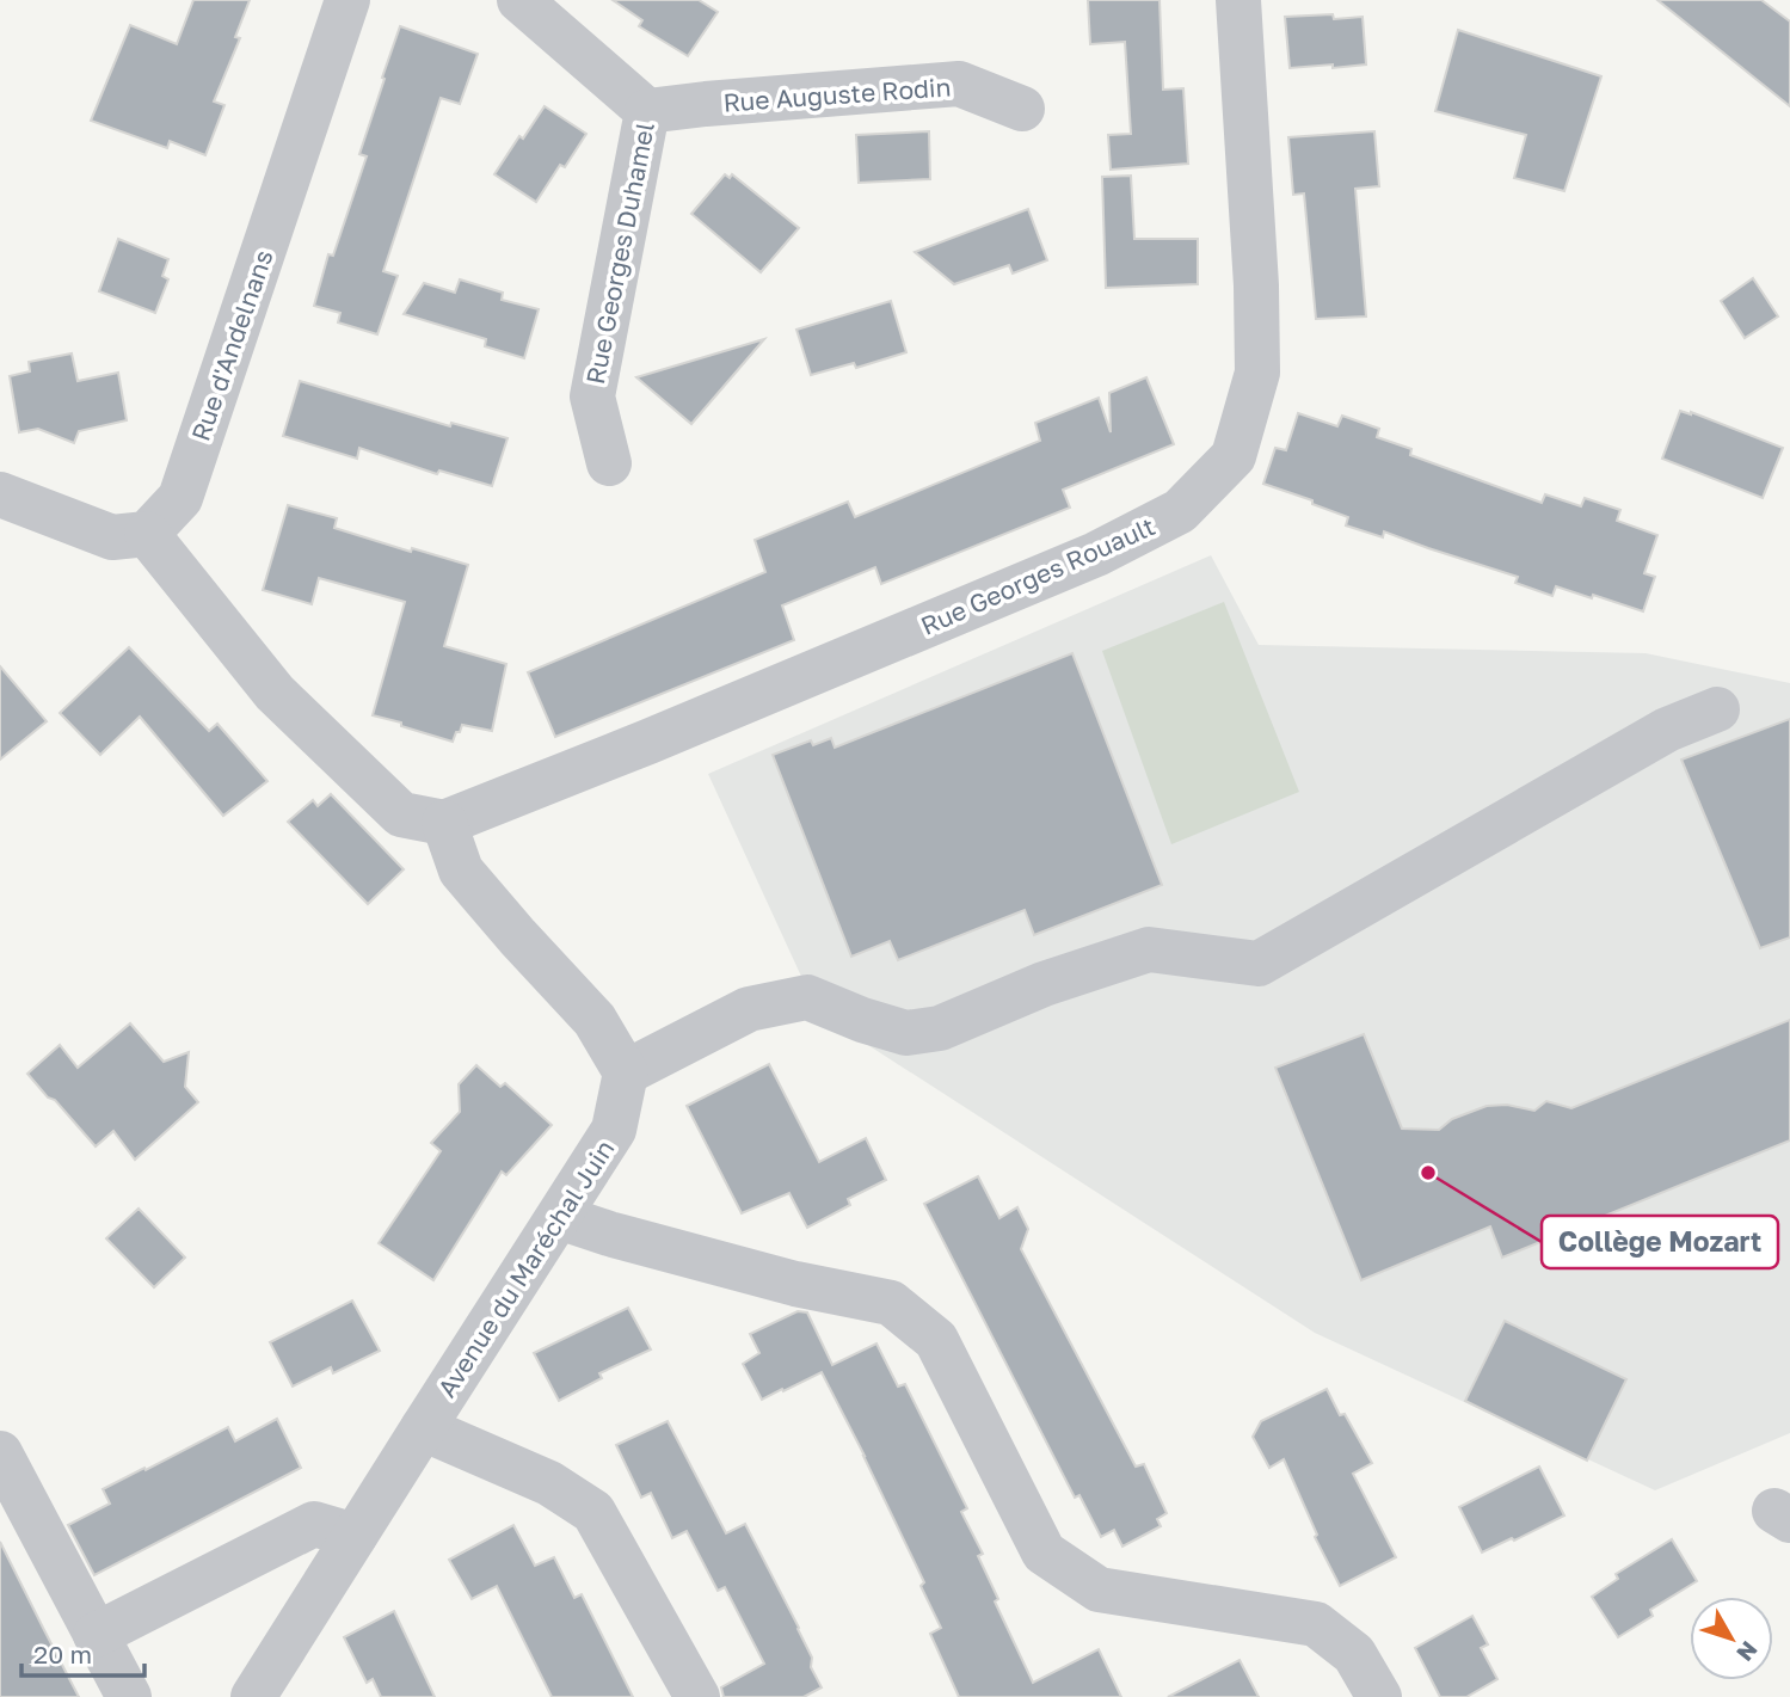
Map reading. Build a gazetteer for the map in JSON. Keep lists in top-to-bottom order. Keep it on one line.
{"streets":{"street":["Rue Auguste Rodin","Rue Georges Duhamel","Rue d'Andelnans","Rue Georges Rouault","Avenue du Maréchal Juin"]},"crossings":[["Rue Auguste Rodin","Rue Georges Duhamel"]],"places":["Collège Mozart"],"scale_bar":"20 m","north":"bottom right"}
